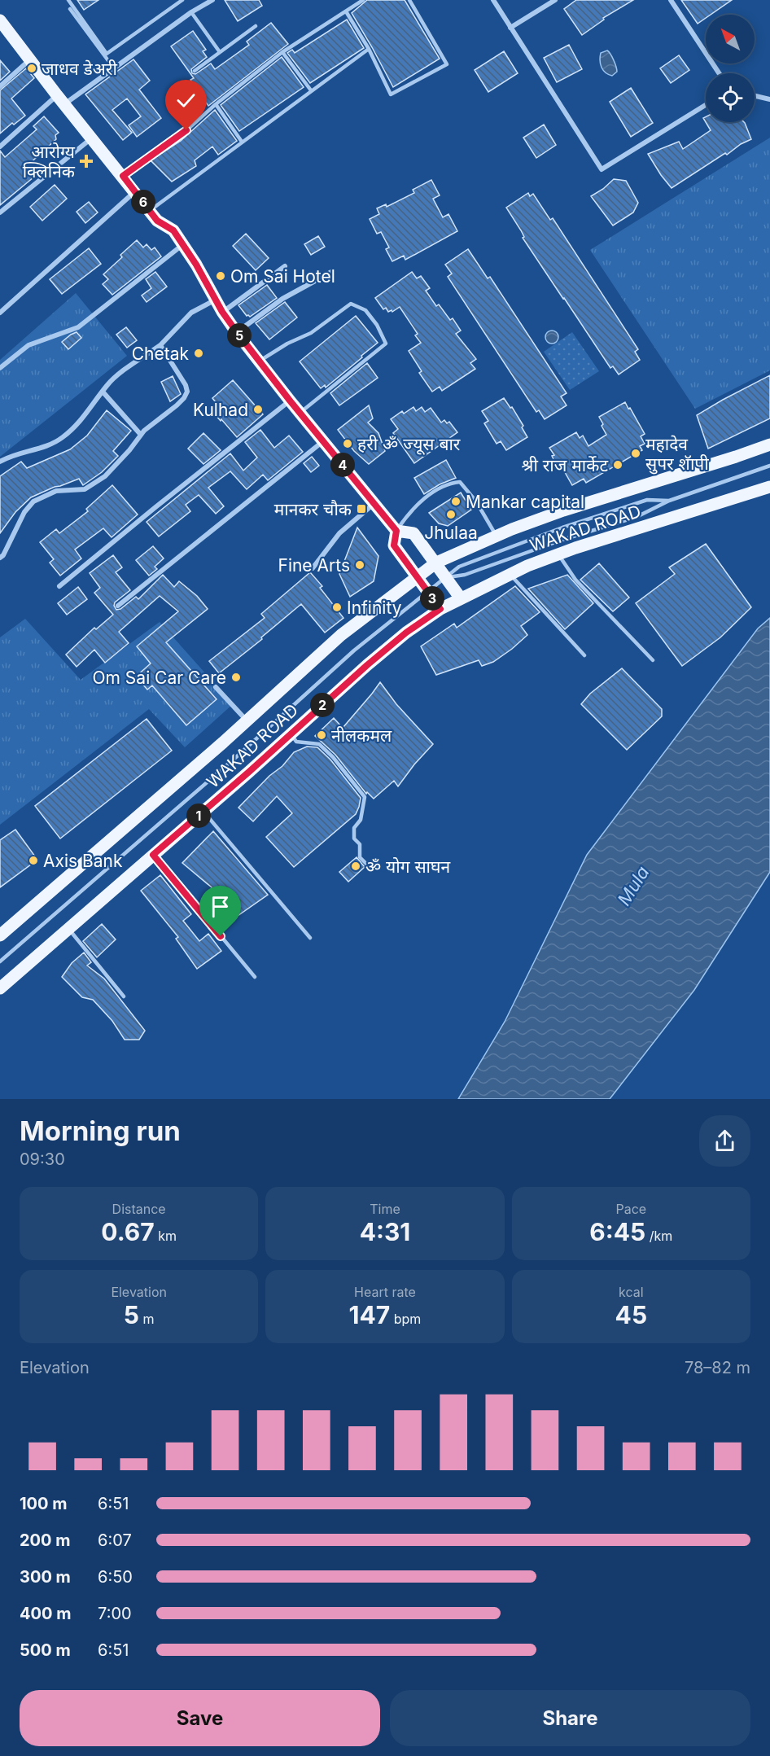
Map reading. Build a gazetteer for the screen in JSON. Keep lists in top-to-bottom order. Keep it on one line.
{"streets":{"main road":["WAKAD ROAD"]},"water":["Mula"],"places":{"other":["जाधव डेअरी","Om Sai Hotel","Chetak","Kulhad","हरी ॐ ज्यूस बार","महादेव सुपर शॅापी","श्री राज मार्केट","Mankar capital","Jhulaa","Fine Arts","Infinity","Om Sai Car Care","नीलकमल","Axis Bank","ॐ योग साघन"],"health":["आरोग्य क्लिनिक"],"transit":["मानकर चौक"]},"north":"top left","page":{"pins":["6","5","4","3","2","1"],"heading":["Morning run","09:30"],"stats":[["Distance","0.67 km"],["Time","4:31"],["Pace","6:45 /km"],["Elevation","5 m"],["Heart rate","147 bpm"],["kcal","45"]],"chart":["Elevation","78–82 m"],"list":[{"name":"100 m","note":"6:51"},{"name":"200 m","note":"6:07"},{"name":"300 m","note":"6:50"},{"name":"400 m","note":"7:00"},{"name":"500 m","note":"6:51"}],"buttons":["Save","Share"]}}
